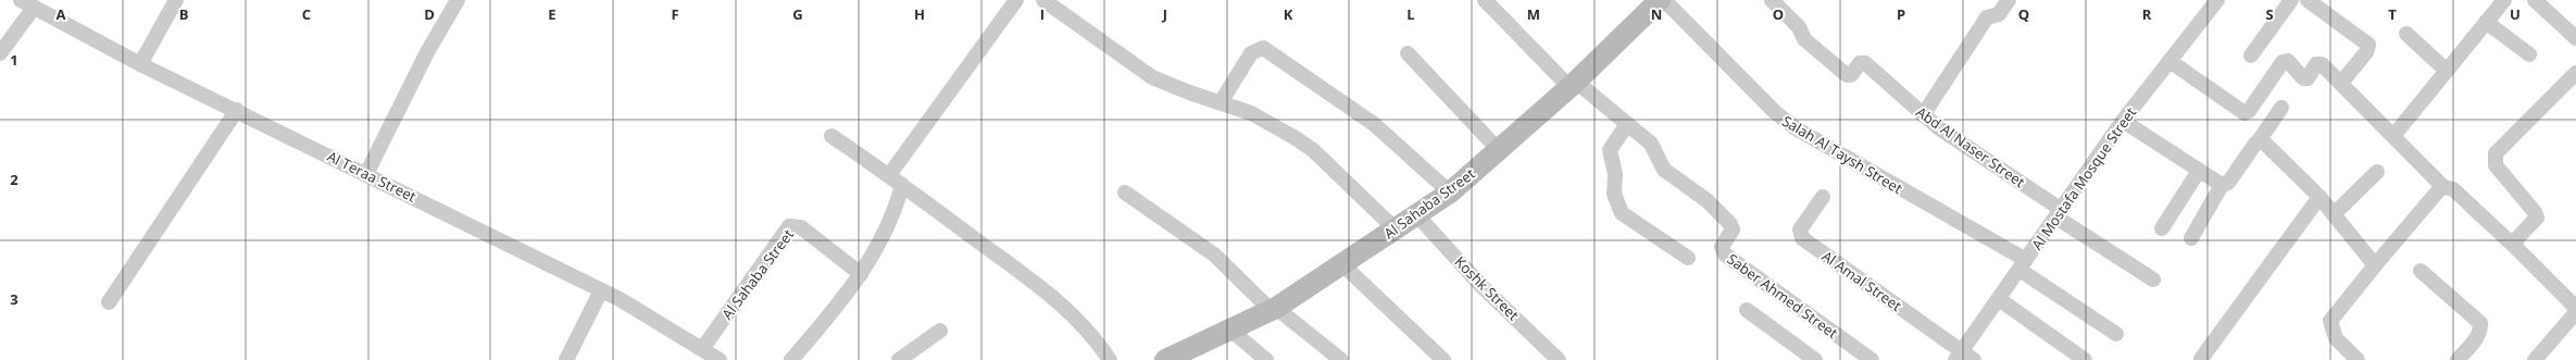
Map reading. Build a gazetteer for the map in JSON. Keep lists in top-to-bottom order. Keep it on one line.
{"streets":{"street":["Abd Al Naser Street","Salah Al Taysh Street","Al Teraa Street","Al Mostafa Mosque Street","Al Sahaba Street","Al Amal Street","Koshk Street","Saber Ahmed Street"]},"crossings":[["Abd Al Naser Street","Al Mostafa Mosque Street"],["Salah Al Taysh Street","Al Mostafa Mosque Street"],["Al Teraa Street","Al Sahaba Street"],["Al Mostafa Mosque Street","Al Amal Street"],["Al Sahaba Street","Koshk Street"],["Al Sahaba Street","Saber Ahmed Street"]],"grid":{"columns":["A","B","C","D","E","F","G","H","I","J","K","L","M","N","O","P","Q","R","S","T","U"],"rows":["1","2","3"]}}
